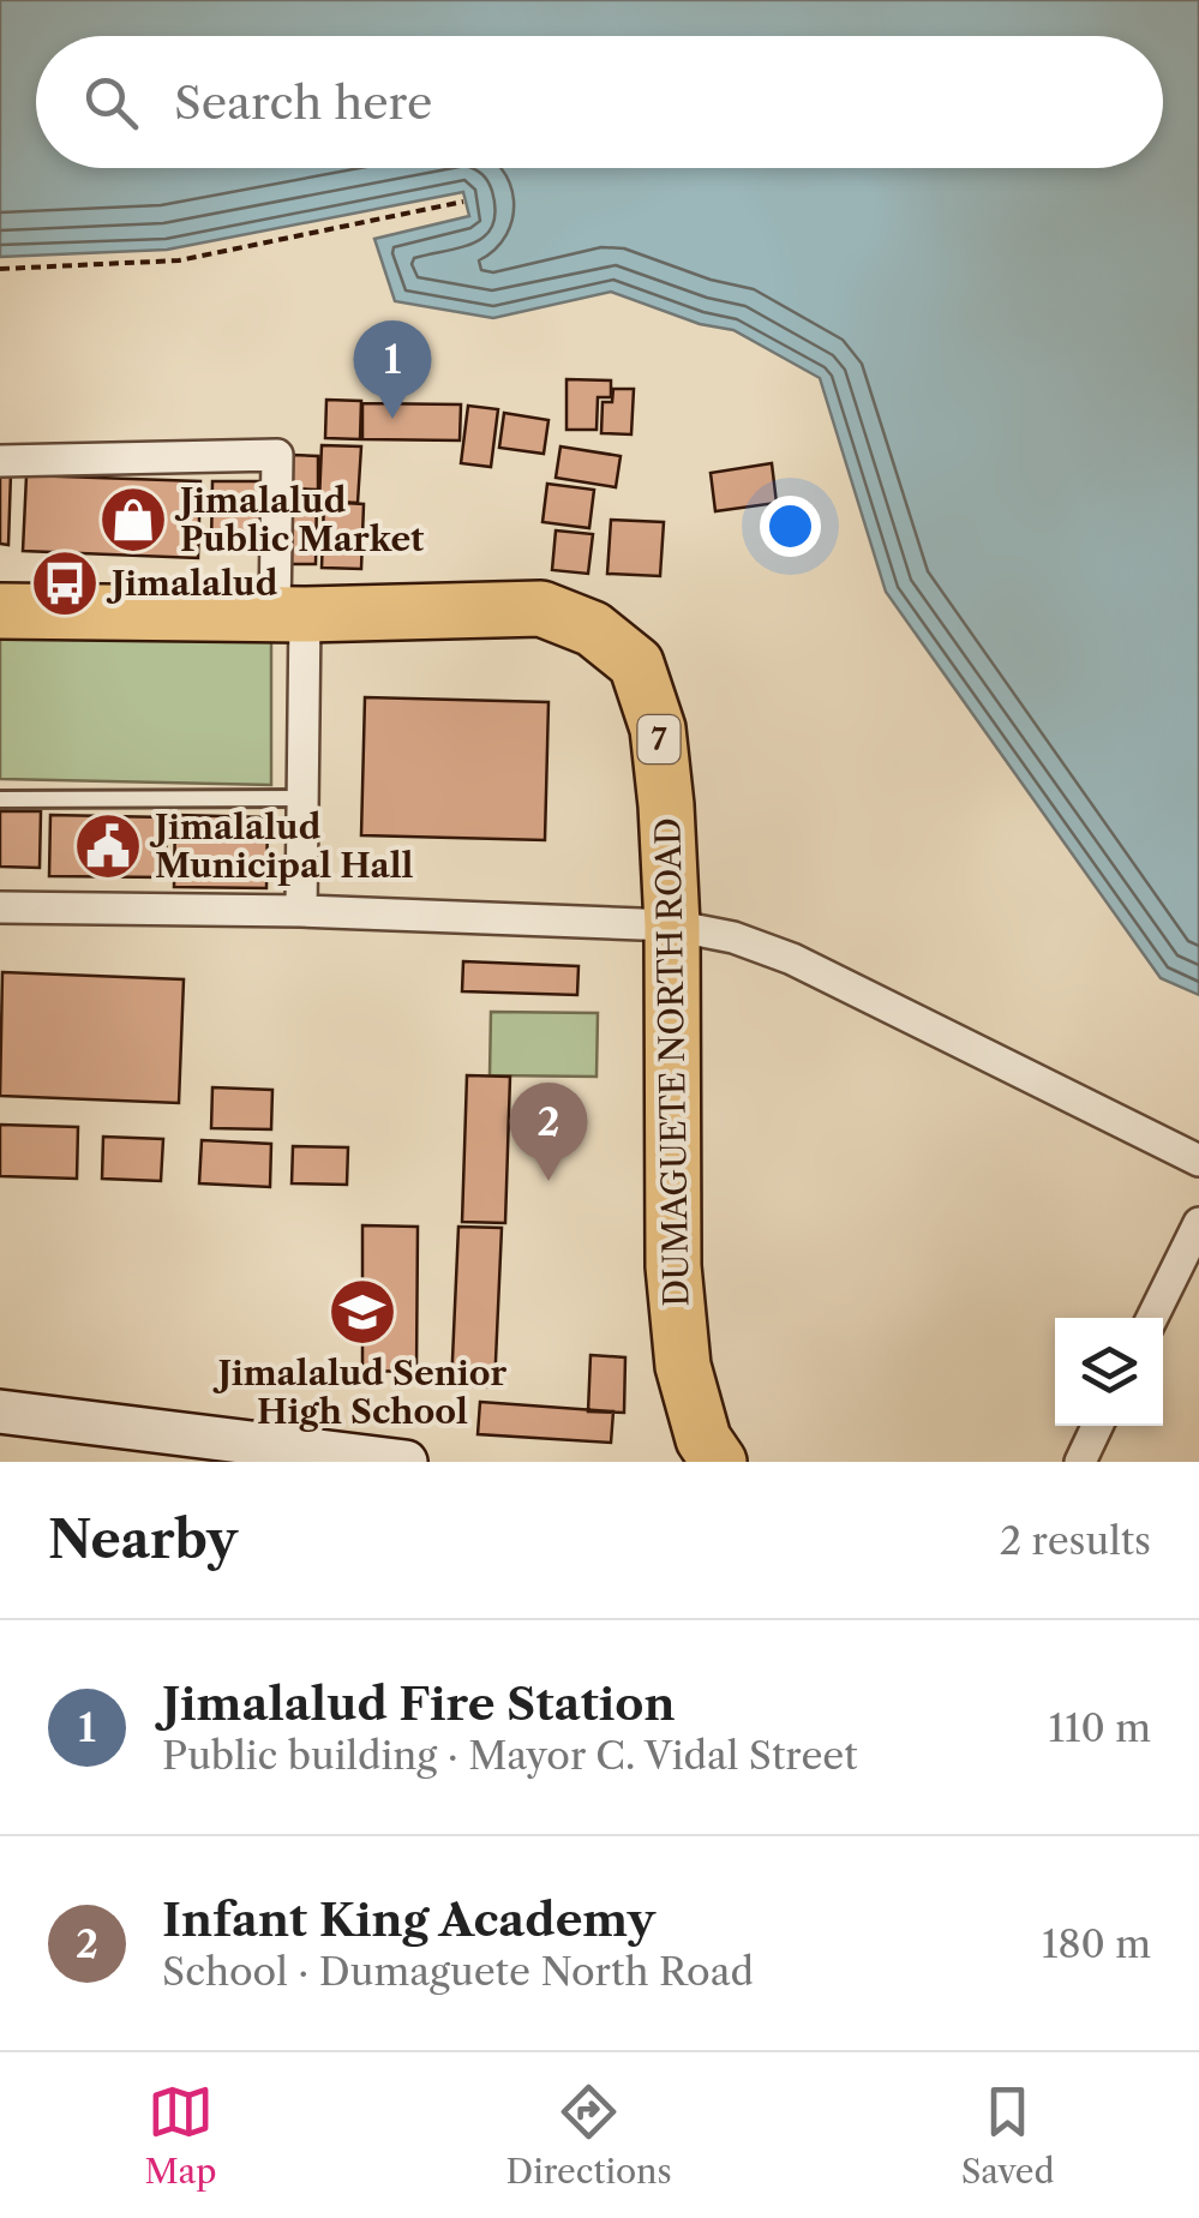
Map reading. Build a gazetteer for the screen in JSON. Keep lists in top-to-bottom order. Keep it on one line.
{"streets":{"highway":["7","DUMAGUETE NORTH ROAD"]},"places":{"shop":["Jimalalud Public Market"],"bus stop":["Jimalalud"],"public building":["Jimalalud Municipal Hall"],"school or university":["Jimalalud Senior High School"]},"page":{"search":"Search here","pins":["1","2"],"heading":["Nearby","2 results"],"list":[{"mark":"1","name":"Jimalalud Fire Station","note":"Public building · Mayor C. Vidal Street","value":"110 m"},{"mark":"2","name":"Infant King Academy","note":"School · Dumaguete North Road","value":"180 m"}],"nav":["Map","Directions","Saved"]}}
